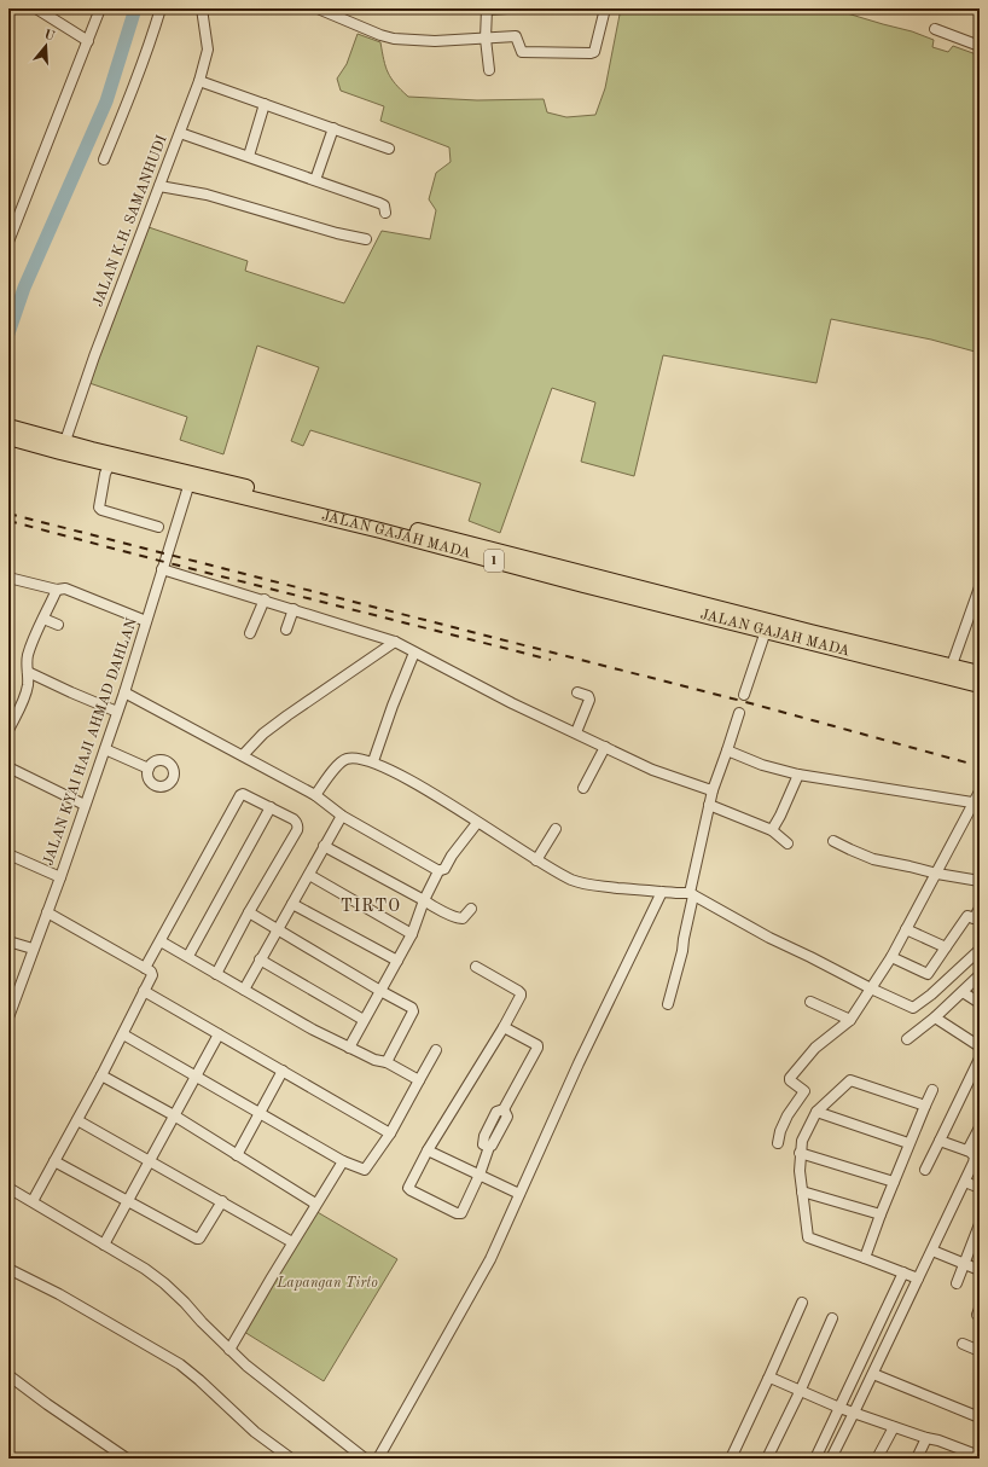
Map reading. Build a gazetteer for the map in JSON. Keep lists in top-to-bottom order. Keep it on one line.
{"streets":{"highway":["JALAN GAJAH MADA","1"],"street":["JALAN K.H. SAMANHUDI","JALAN KYAI HAJI AHMAD DAHLAN"]},"crossings":[["JALAN K.H. SAMANHUDI","JALAN GAJAH MADA"],["JALAN GAJAH MADA","JALAN KYAI HAJI AHMAD DAHLAN"]],"districts":["TIRTO"],"parks":["Lapangan Tirto"],"north":"top"}
